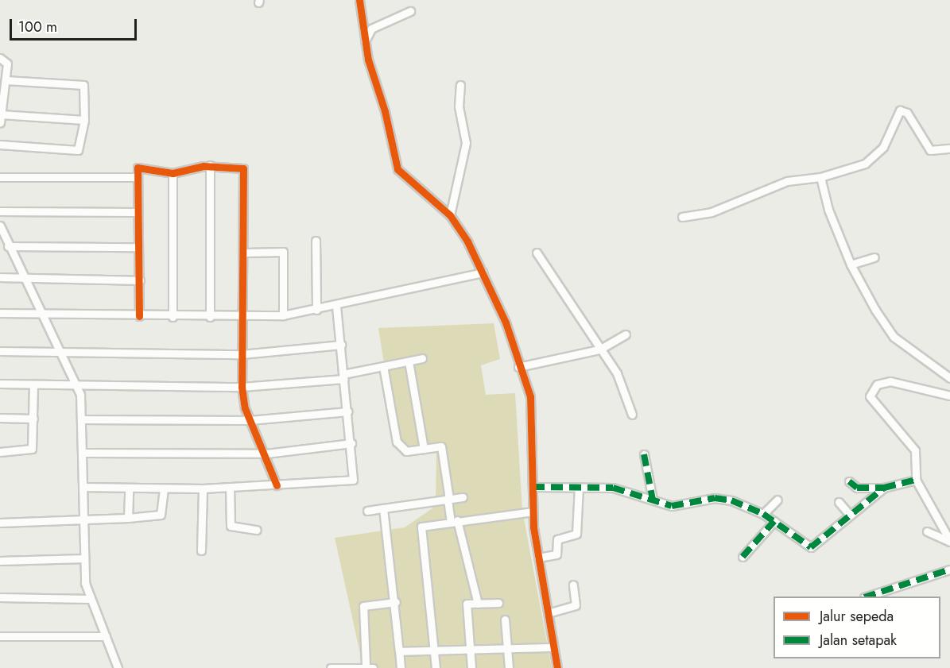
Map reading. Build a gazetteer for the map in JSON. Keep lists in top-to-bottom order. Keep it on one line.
{"legend":["Jalur sepeda","Jalan setapak"],"scale_bar":"100 m"}
